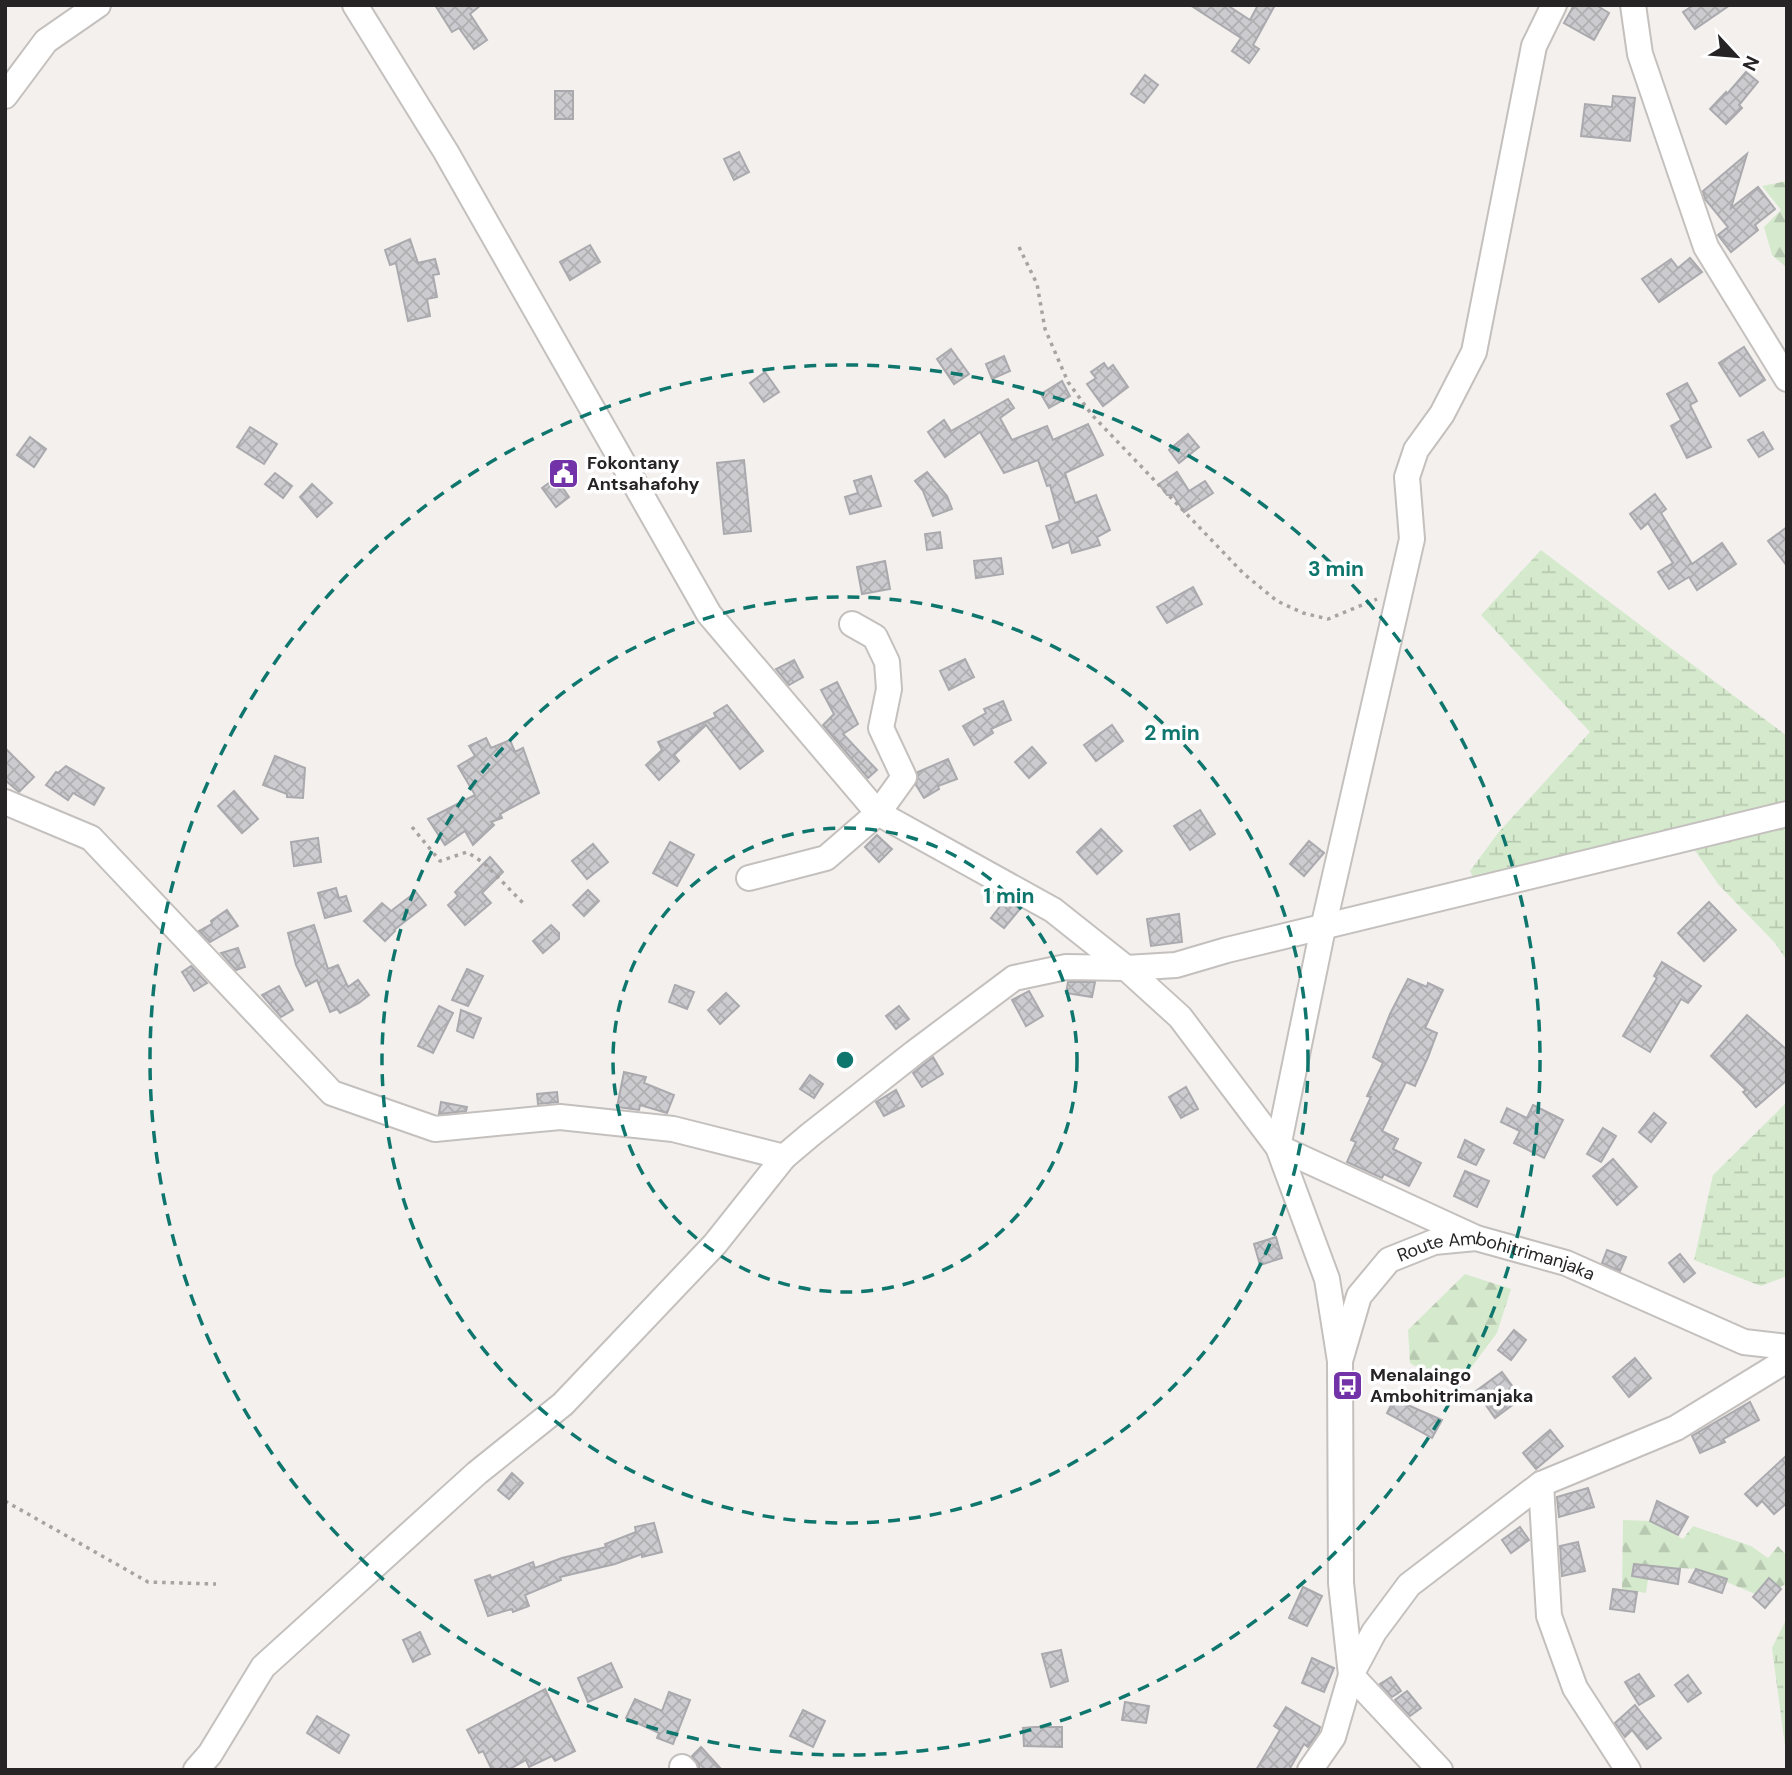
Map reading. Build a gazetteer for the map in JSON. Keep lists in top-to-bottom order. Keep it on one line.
{"streets":{"street":["Route Ambohitrimanjaka"]},"places":{"public building":["Fokontany Antsahafohy"],"bus stop":["Menalaingo Ambohitrimanjaka"]},"north":"bottom right","rings":["3 min","2 min","1 min"]}
